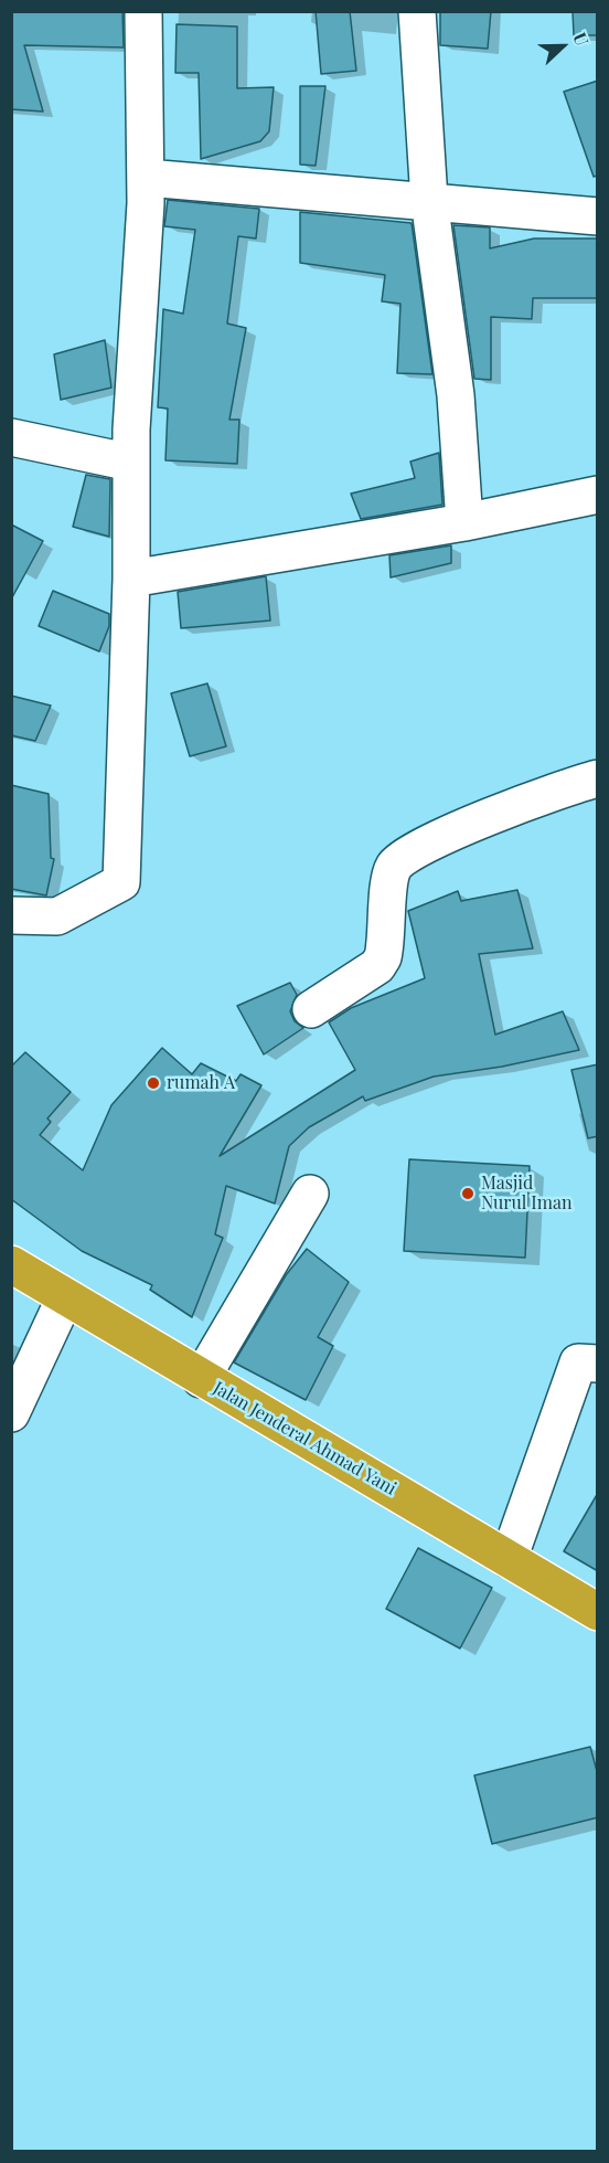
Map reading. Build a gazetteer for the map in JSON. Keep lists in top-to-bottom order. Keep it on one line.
{"streets":{"highway":["Jalan Jenderal Ahmad Yani"]},"places":["rumah A","Masjid Nurul Iman"],"north":"right"}
